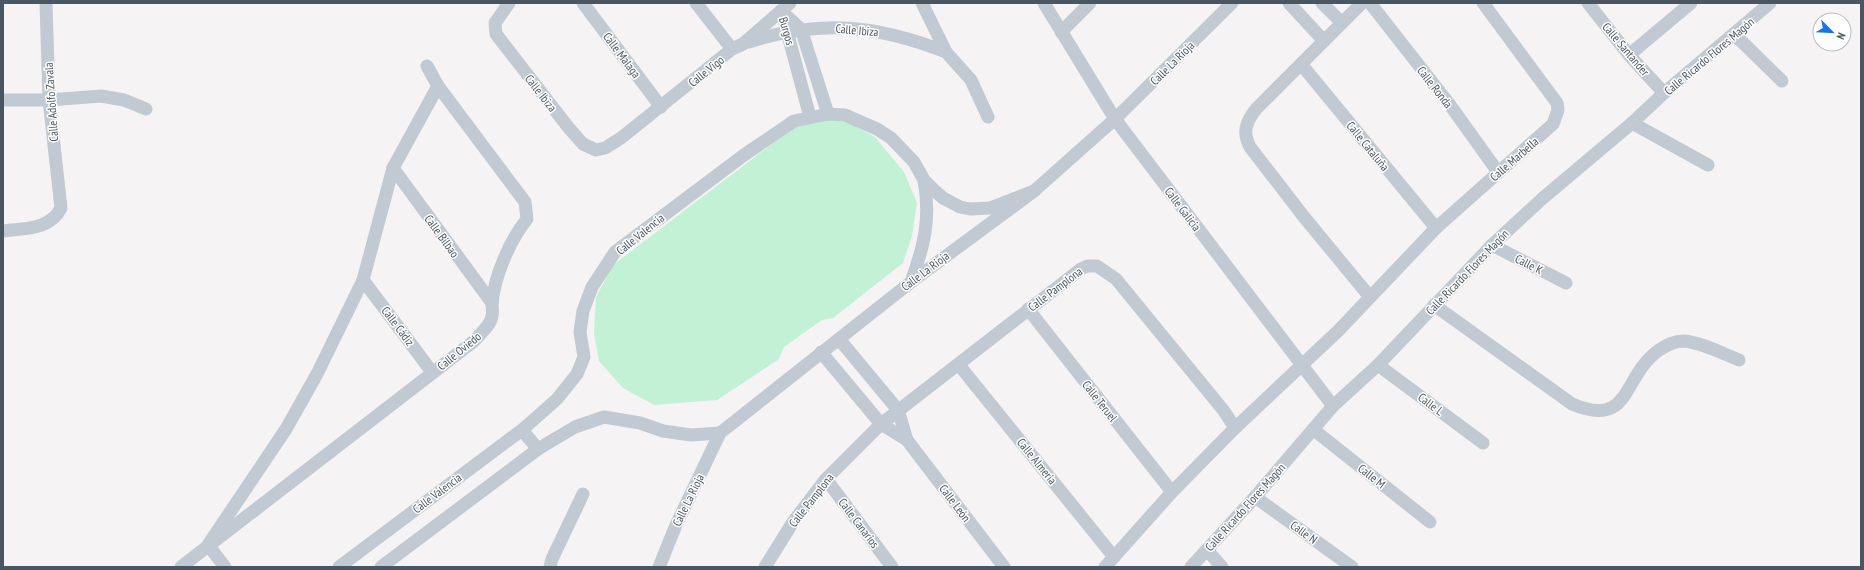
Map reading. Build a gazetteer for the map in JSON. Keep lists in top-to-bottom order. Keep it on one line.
{"streets":{"street":["Calle Ibiza","Burgos","Calle Santander","Calle Malaga","Calle Ricardo Flores Magón","Calle La Rioja","Calle Vigo","Calle Ronda","Calle Adolfo Zavala","Calle Cataluña","Calle Marbella","Calle Galicia","Calle Valencia","Calle Bilbao","Calle K","Calle Pamplona","Calle Cádiz","Calle Oviedo","Calle Teruel","Calle L","Calle Almeria","Calle M","Calle León","Calle Canarios","Calle N"]},"crossings":[["Calle Ibiza","Burgos"],["Calle Ibiza","Calle Vigo"],["Burgos","Calle Vigo"],["Burgos","Calle Valencia"],["Calle Santander","Calle Ricardo Flores Magón"],["Calle Malaga","Calle Vigo"],["Calle Ricardo Flores Magón","Calle Galicia"],["Calle Ricardo Flores Magón","Calle K"],["Calle Ricardo Flores Magón","Calle L"],["Calle Ricardo Flores Magón","Calle M"],["Calle Ricardo Flores Magón","Calle N"],["Calle La Rioja","Calle Galicia"],["Calle La Rioja","Calle Valencia"],["Calle La Rioja","Calle León"],["Calle Ronda","Calle Marbella"],["Calle Cataluña","Calle Marbella"],["Calle Marbella","Calle Galicia"],["Calle Marbella","Calle Pamplona"],["Calle Bilbao","Calle Oviedo"],["Calle Pamplona","Calle Teruel"],["Calle Pamplona","Calle Almeria"],["Calle Pamplona","Calle León"],["Calle Pamplona","Calle Canarios"],["Calle Cádiz","Calle Oviedo"]],"north":"bottom right"}
